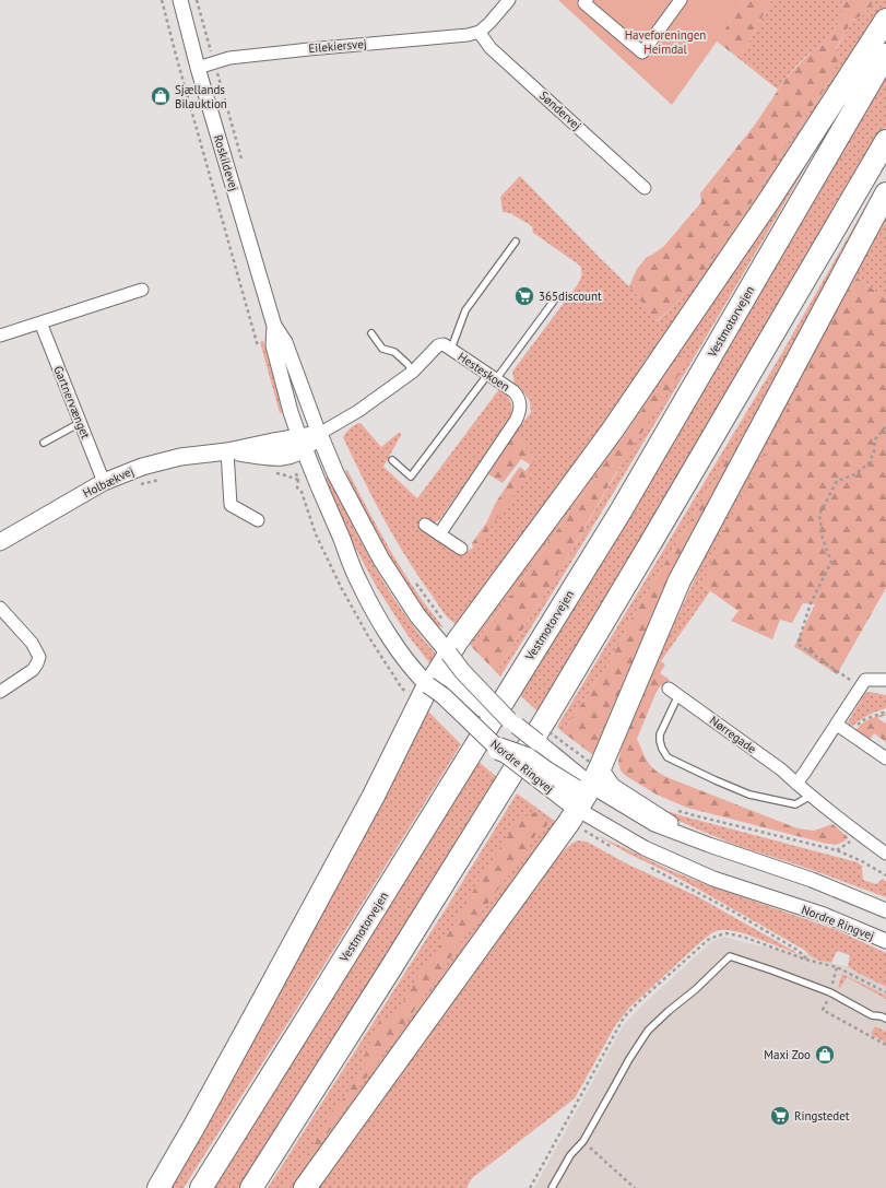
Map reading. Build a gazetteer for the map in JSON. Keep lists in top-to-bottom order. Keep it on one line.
{"streets":{"highway":["Vestmotorvejen"],"main road":["Holbækvej","Nordre Ringvej"],"street":["Eilekiersvej","Søndervej","Roskildevej","Hesteskoen","Gartnervænget","Nørregade"]},"crossings":[["Eilekiersvej","Søndervej"],["Eilekiersvej","Roskildevej"],["Roskildevej","Hesteskoen"],["Roskildevej","Holbækvej"],["Roskildevej","Nordre Ringvej"],["Hesteskoen","Holbækvej"],["Hesteskoen","Nordre Ringvej"],["Gartnervænget","Holbækvej"],["Holbækvej","Nordre Ringvej"]],"parks":["Haveforeningen Heimdal"],"places":{"shop":["Sjællands Bilauktion","Maxi Zoo"],"supermarket":["365discount","Ringstedet"]}}
